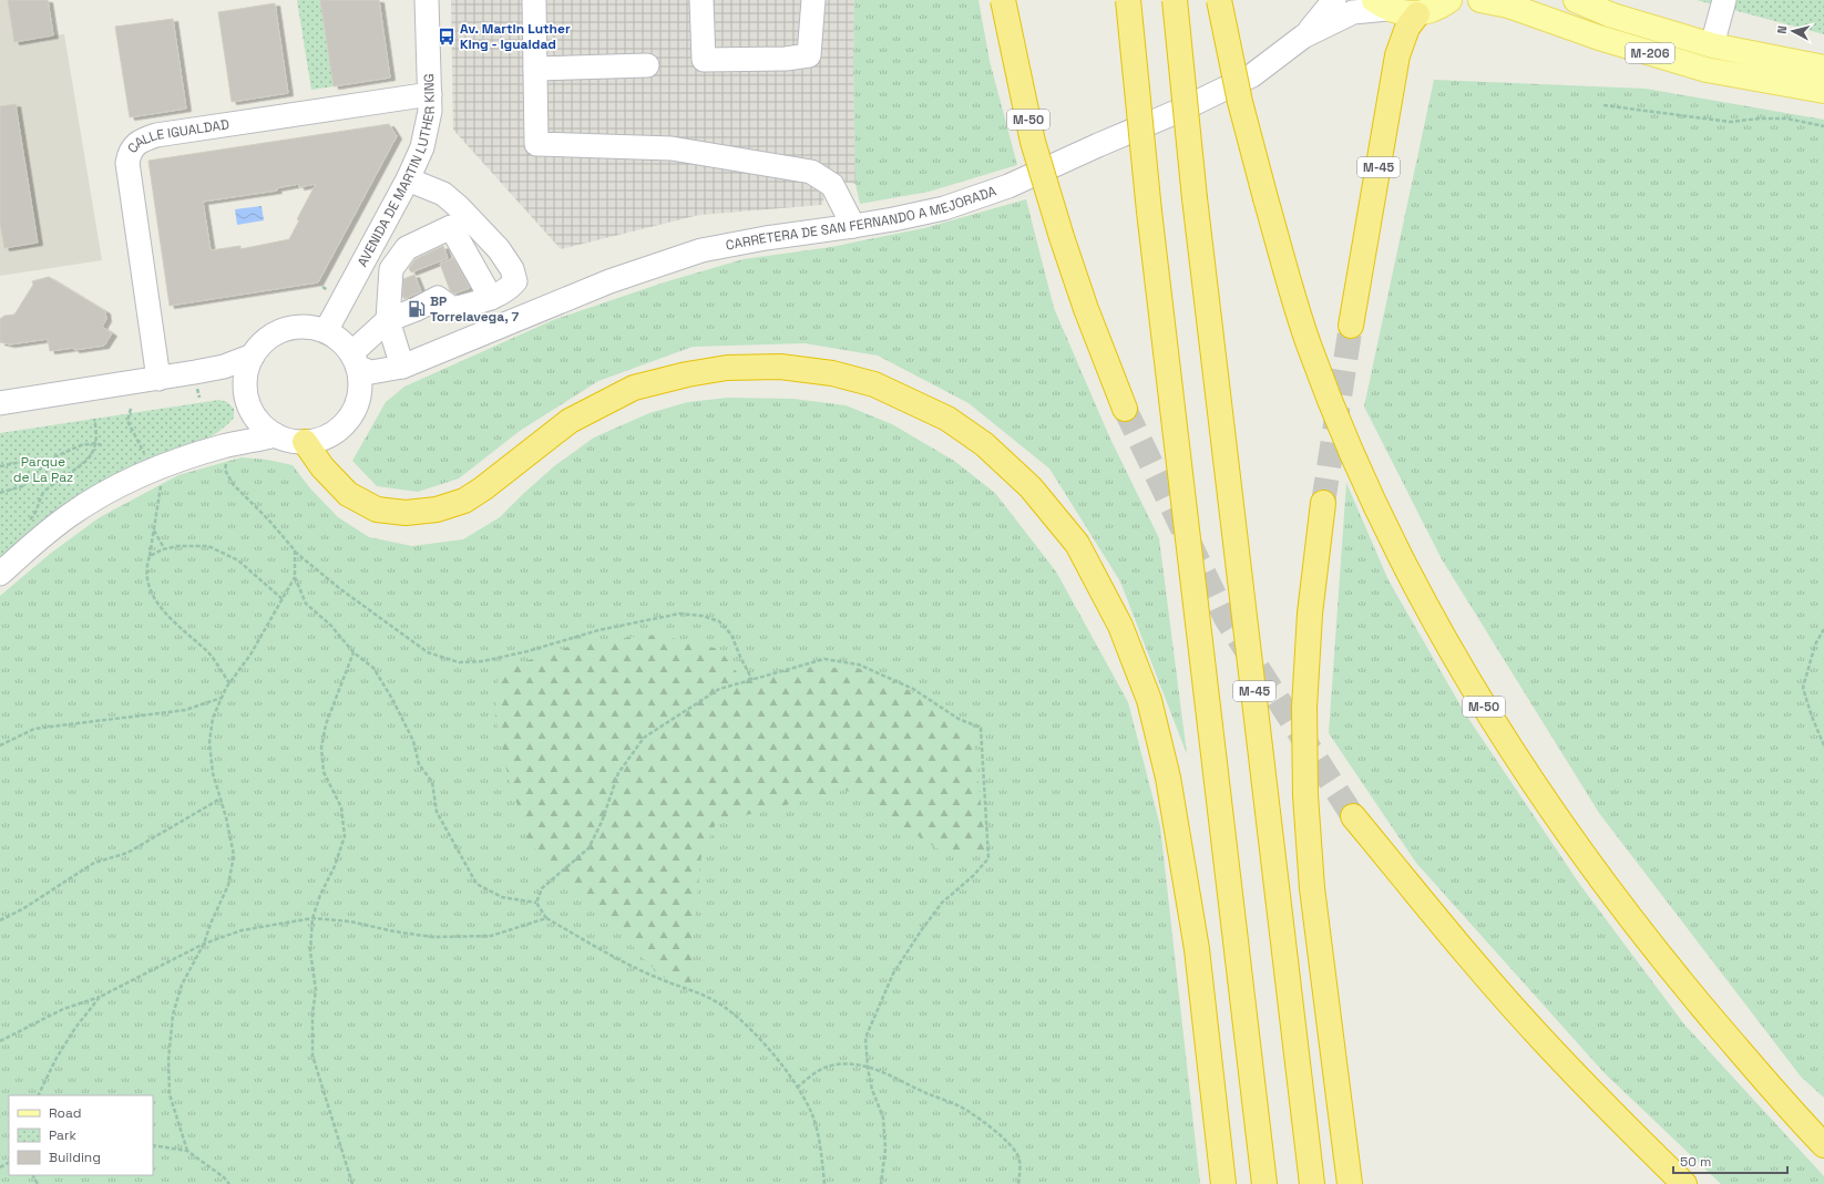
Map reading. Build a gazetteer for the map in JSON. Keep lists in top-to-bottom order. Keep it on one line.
{"streets":{"highway":["M-50","M-45"],"main road":["M-206"],"street":["CALLE IGUALDAD","AVENIDA DE MARTIN LUTHER KING","CARRETERA DE SAN FERNANDO A MEJORADA"]},"crossings":[["CALLE IGUALDAD","AVENIDA DE MARTIN LUTHER KING"]],"parks":["Parque de La Paz"],"places":{"bus stop":["Av. Martin Luther King - Igualdad"],"fuel station":["BP Torrelavega, 7"]},"legend":["Road","Park","Building"],"scale_bar":"50 m","north":"left"}
